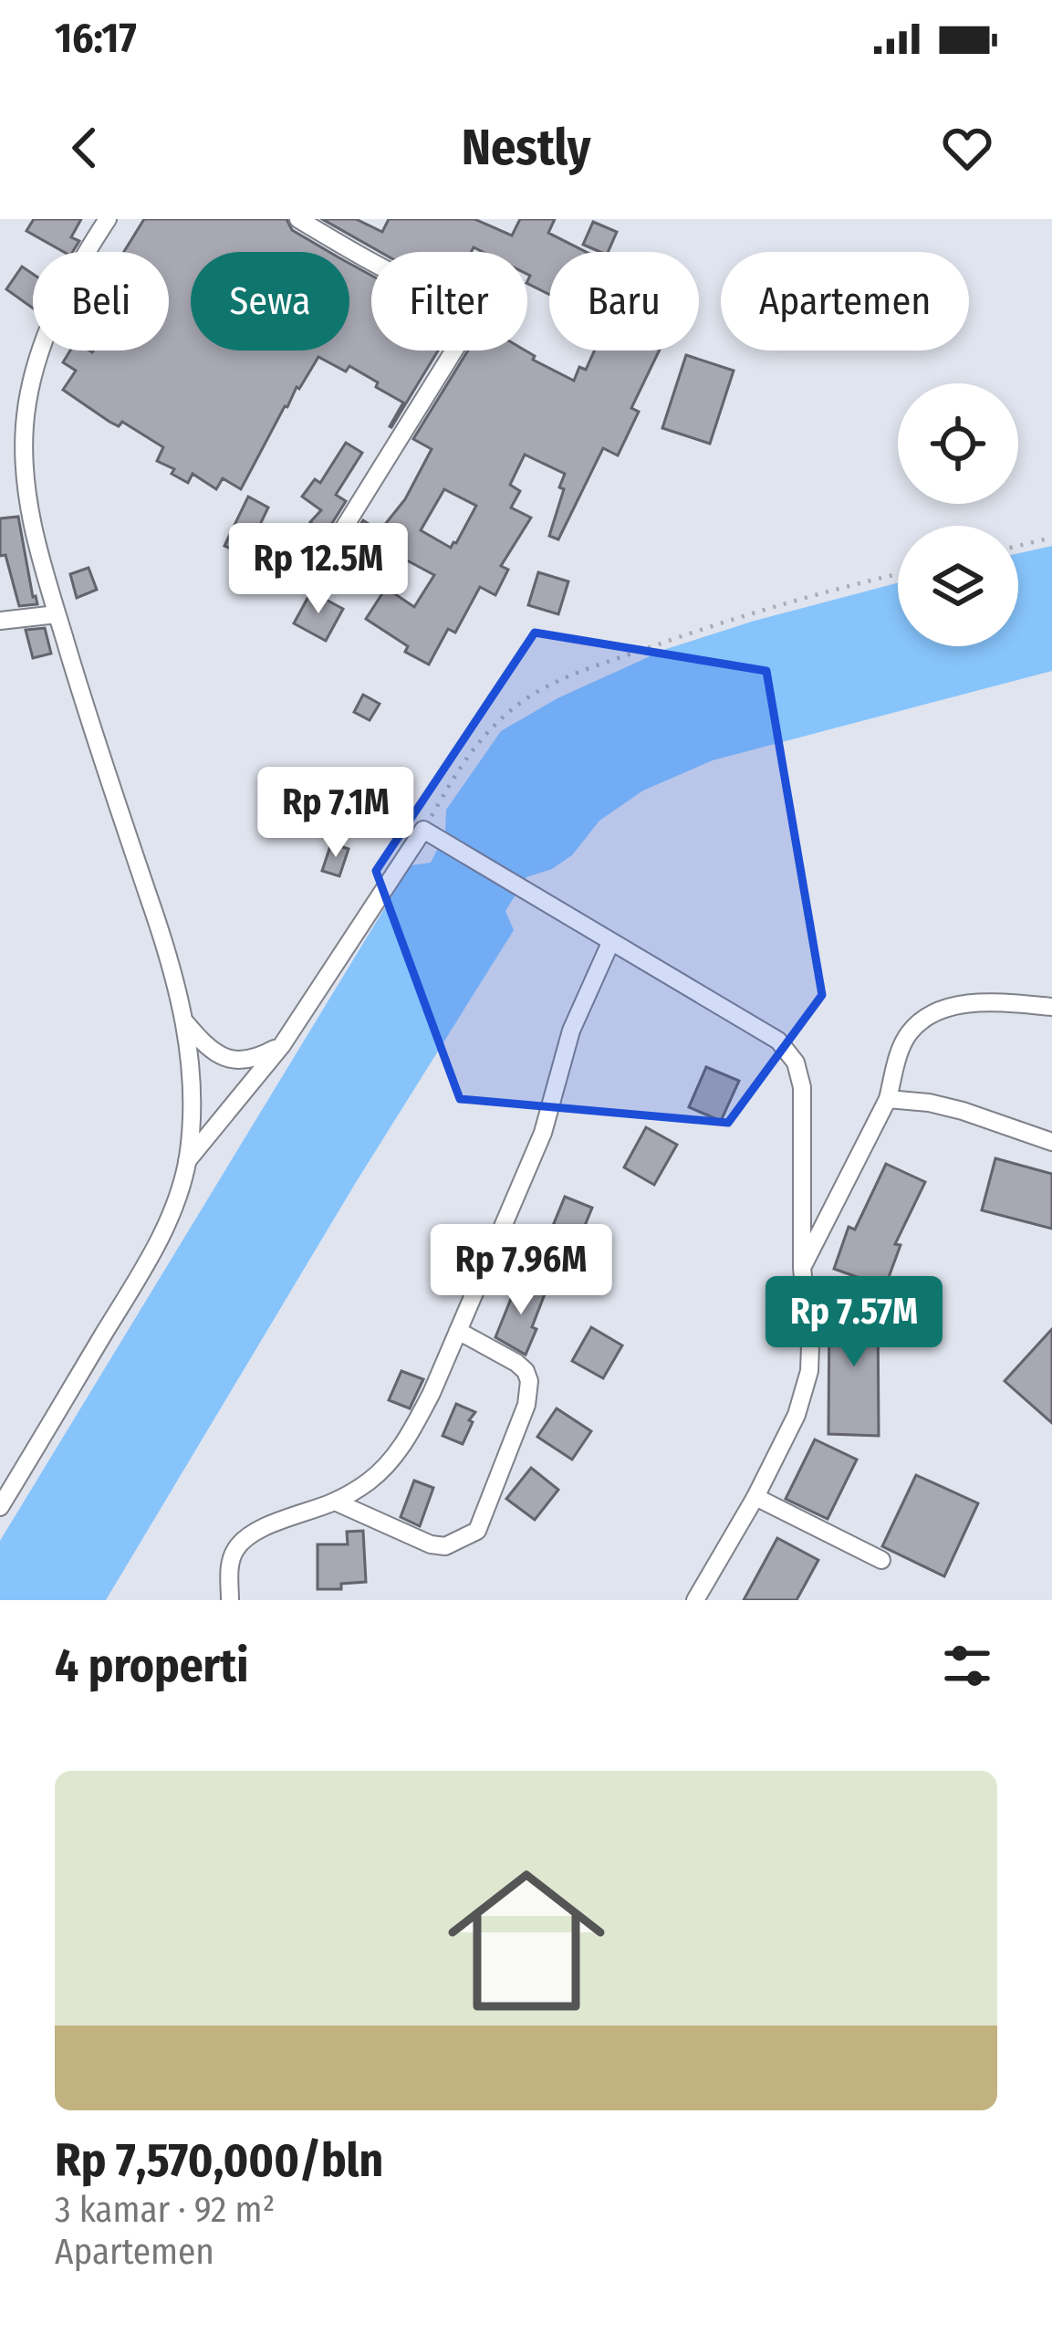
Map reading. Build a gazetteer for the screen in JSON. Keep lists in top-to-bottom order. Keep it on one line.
{"page":{"status":"16:17","header":"Nestly","chip":["Beli","Sewa","Filter","Baru","Apartemen"],"price":["Rp 12.5M","Rp 7.1M","Rp 7.96M","Rp 7.57M"],"heading":"4 properti","list":[{"name":"Rp 7,570,000/bln","note":"3 kamar · 92 m² · Apartemen"}]}}
